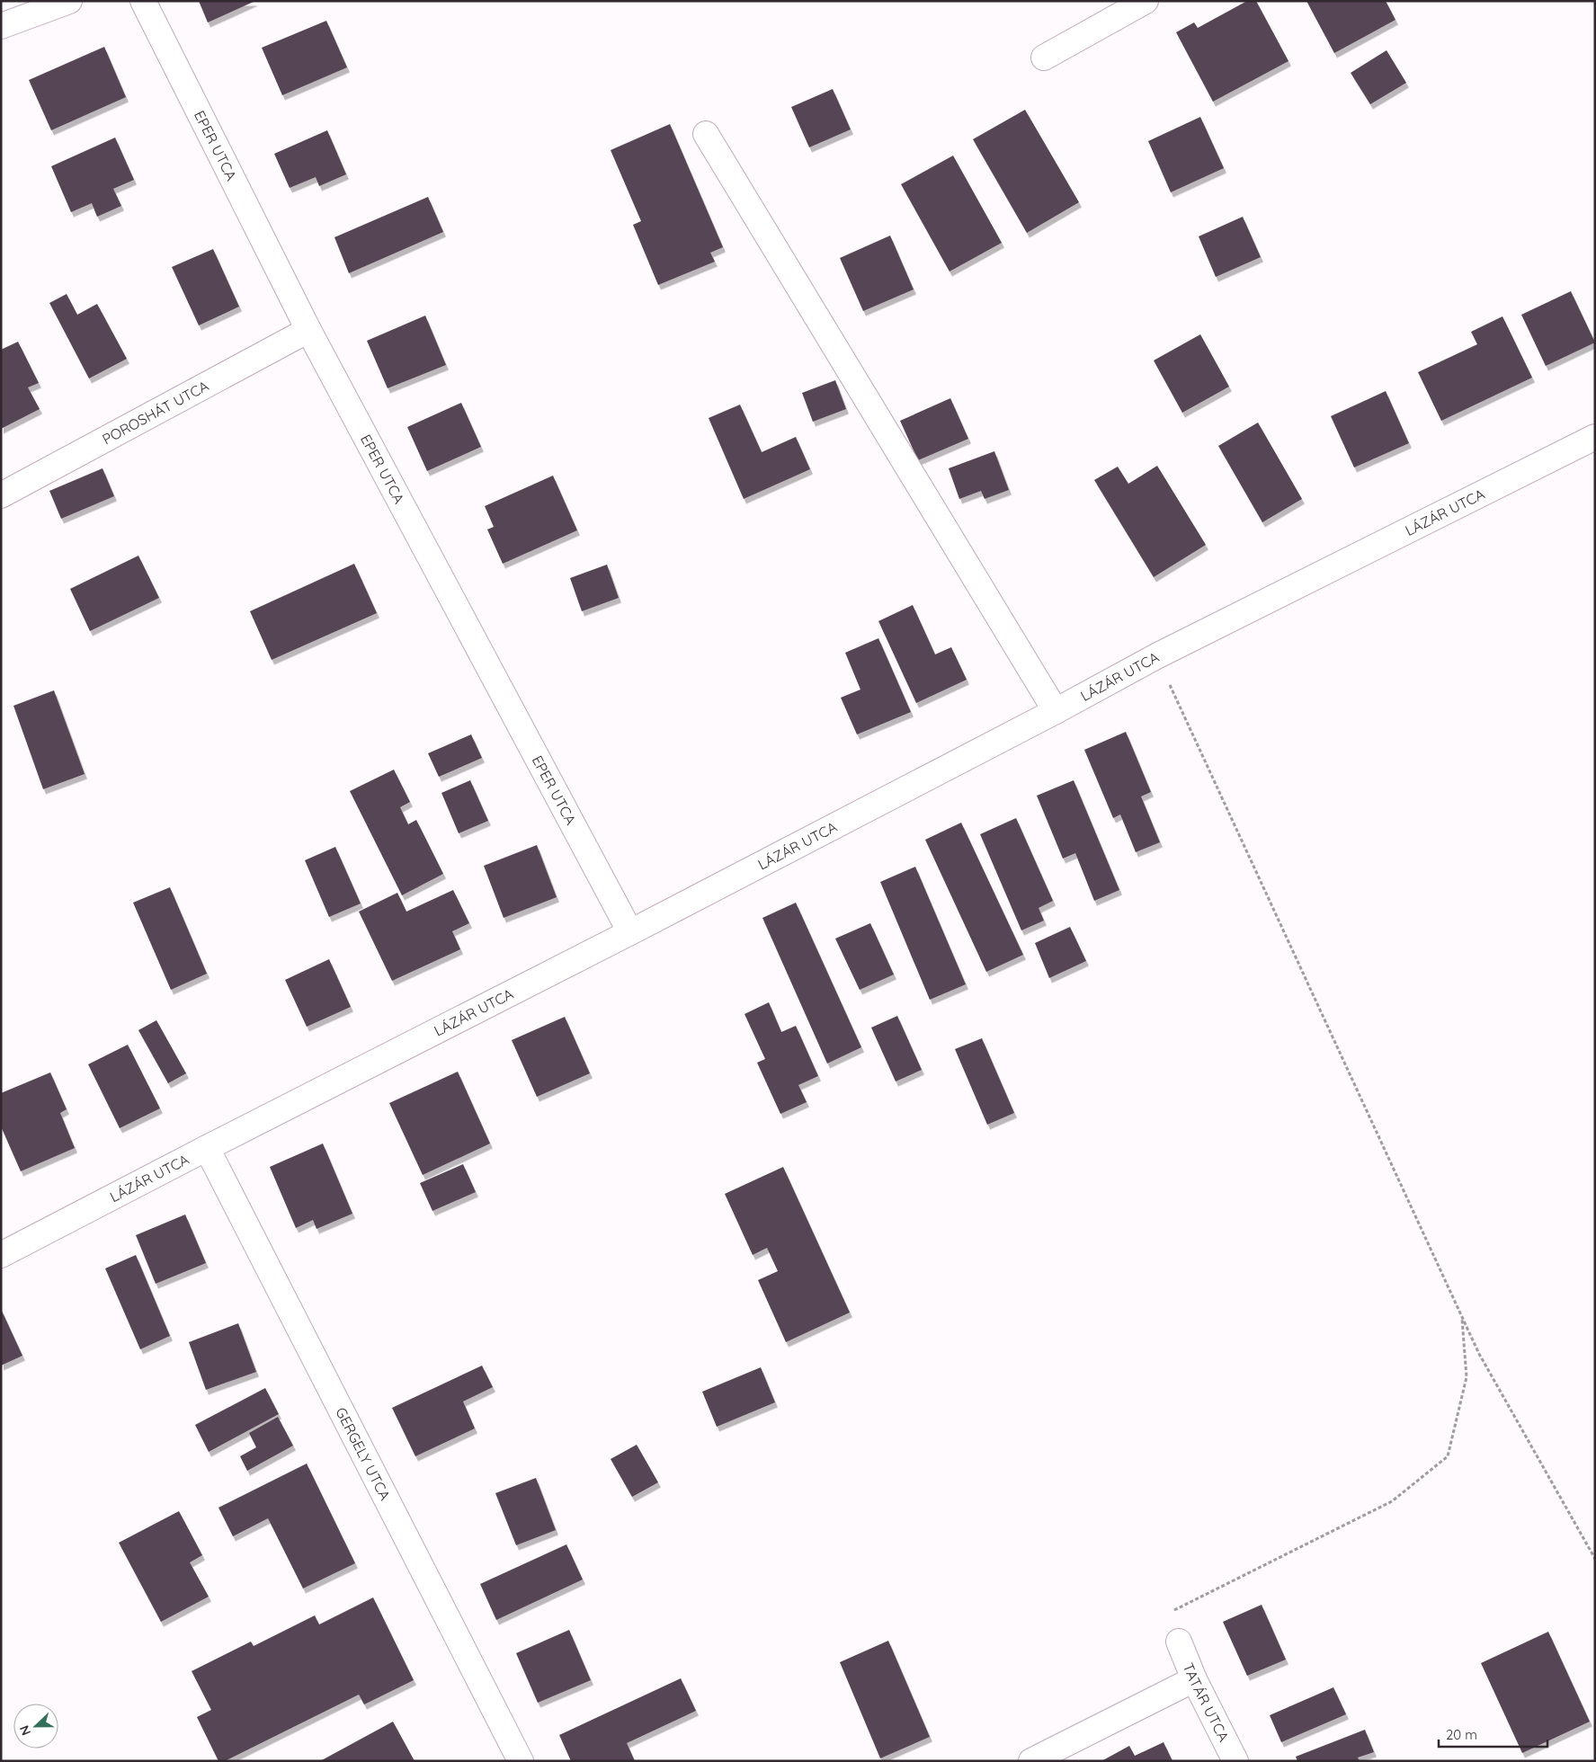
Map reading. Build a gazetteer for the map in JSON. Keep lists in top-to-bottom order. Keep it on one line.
{"streets":{"street":["EPER UTCA","POROSHÁT UTCA","LÁZÁR UTCA","GERGELY UTCA","TATÁR UTCA"]},"crossings":[["EPER UTCA","POROSHÁT UTCA"],["EPER UTCA","LÁZÁR UTCA"],["LÁZÁR UTCA","GERGELY UTCA"]],"scale_bar":"20 m","north":"left"}
